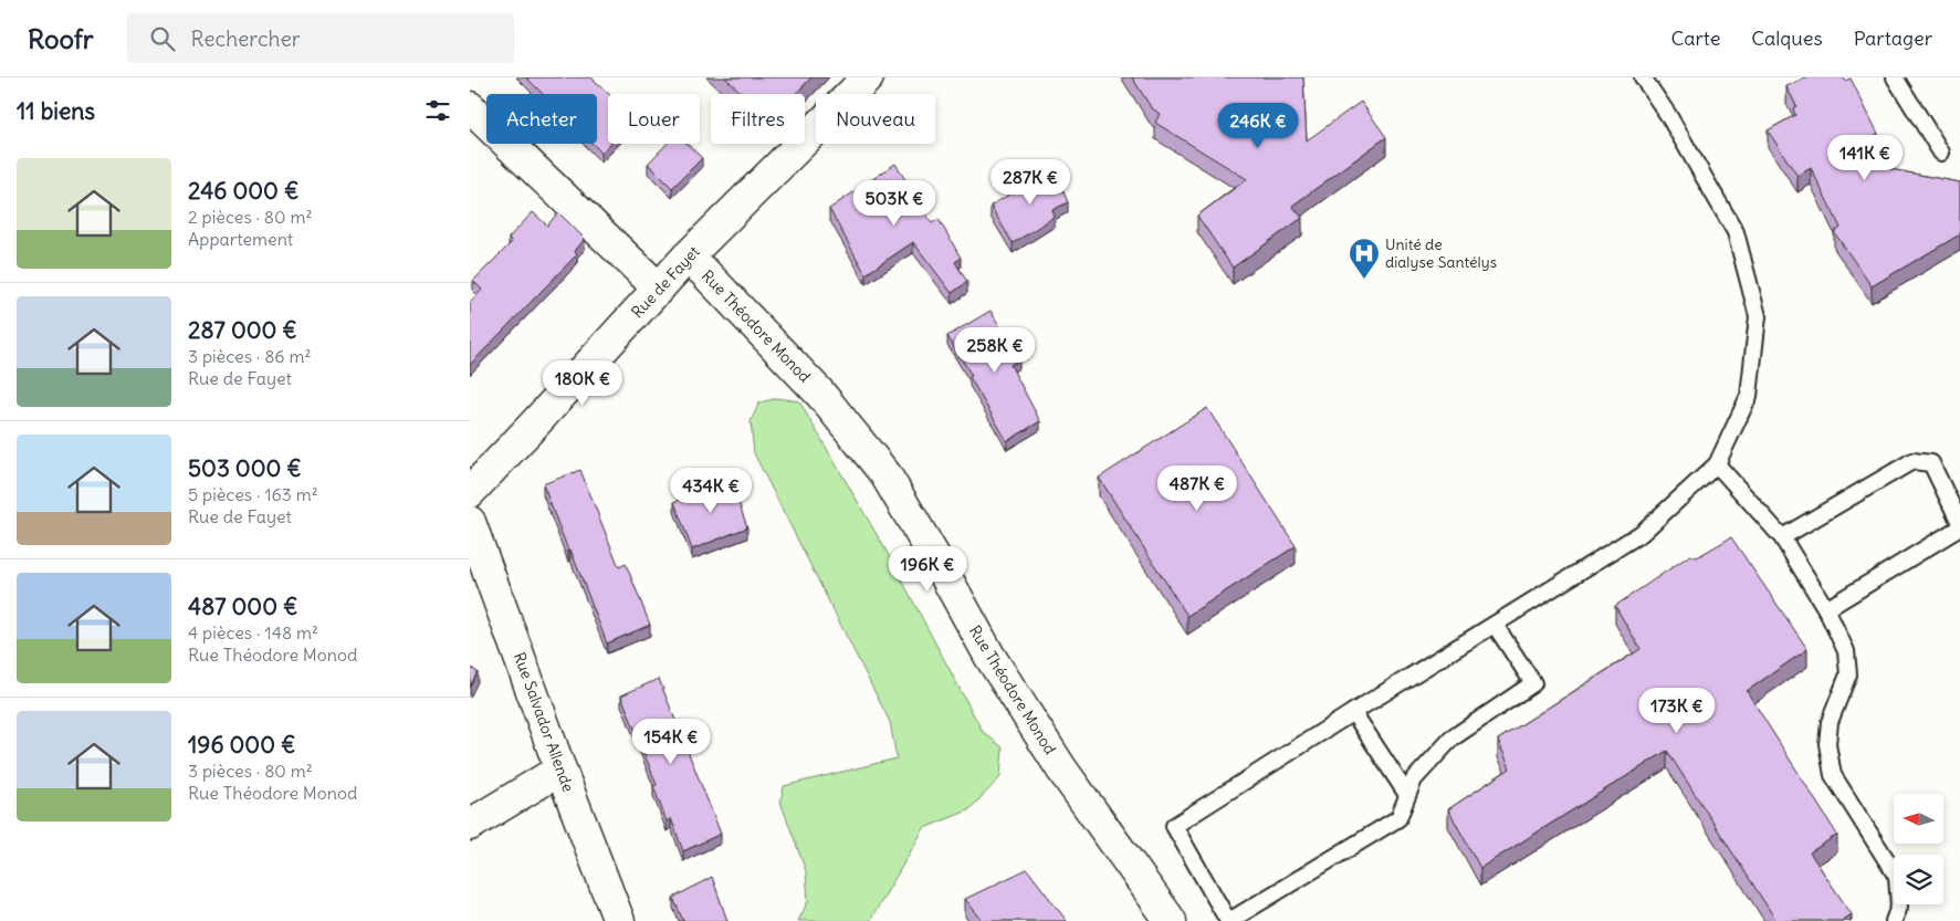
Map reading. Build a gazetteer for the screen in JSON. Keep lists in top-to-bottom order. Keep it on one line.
{"streets":{"street":["Rue de Fayet","Rue Théodore Monod","Rue Salvador Allende"]},"crossings":[["Rue de Fayet","Rue Théodore Monod"]],"places":{"hospital":["Unité de dialyse Santélys"]},"north":"left","page":{"header":"Roofr","search":"Rechercher","nav":["Carte","Calques","Partager"],"heading":"11 biens","chip":["Acheter","Louer","Filtres","Nouveau"],"price":["246K €","141K €","287K €","503K €","258K €","180K €","487K €","434K €","196K €","173K €","154K €"],"list":[{"name":"246 000 €","note":"2 pièces · 80 m² · Appartement"},{"name":"287 000 €","note":"3 pièces · 86 m² · Rue de Fayet"},{"name":"503 000 €","note":"5 pièces · 163 m² · Rue de Fayet"},{"name":"487 000 €","note":"4 pièces · 148 m² · Rue Théodore Monod"},{"name":"196 000 €","note":"3 pièces · 80 m² · Rue Théodore Monod"}]}}
